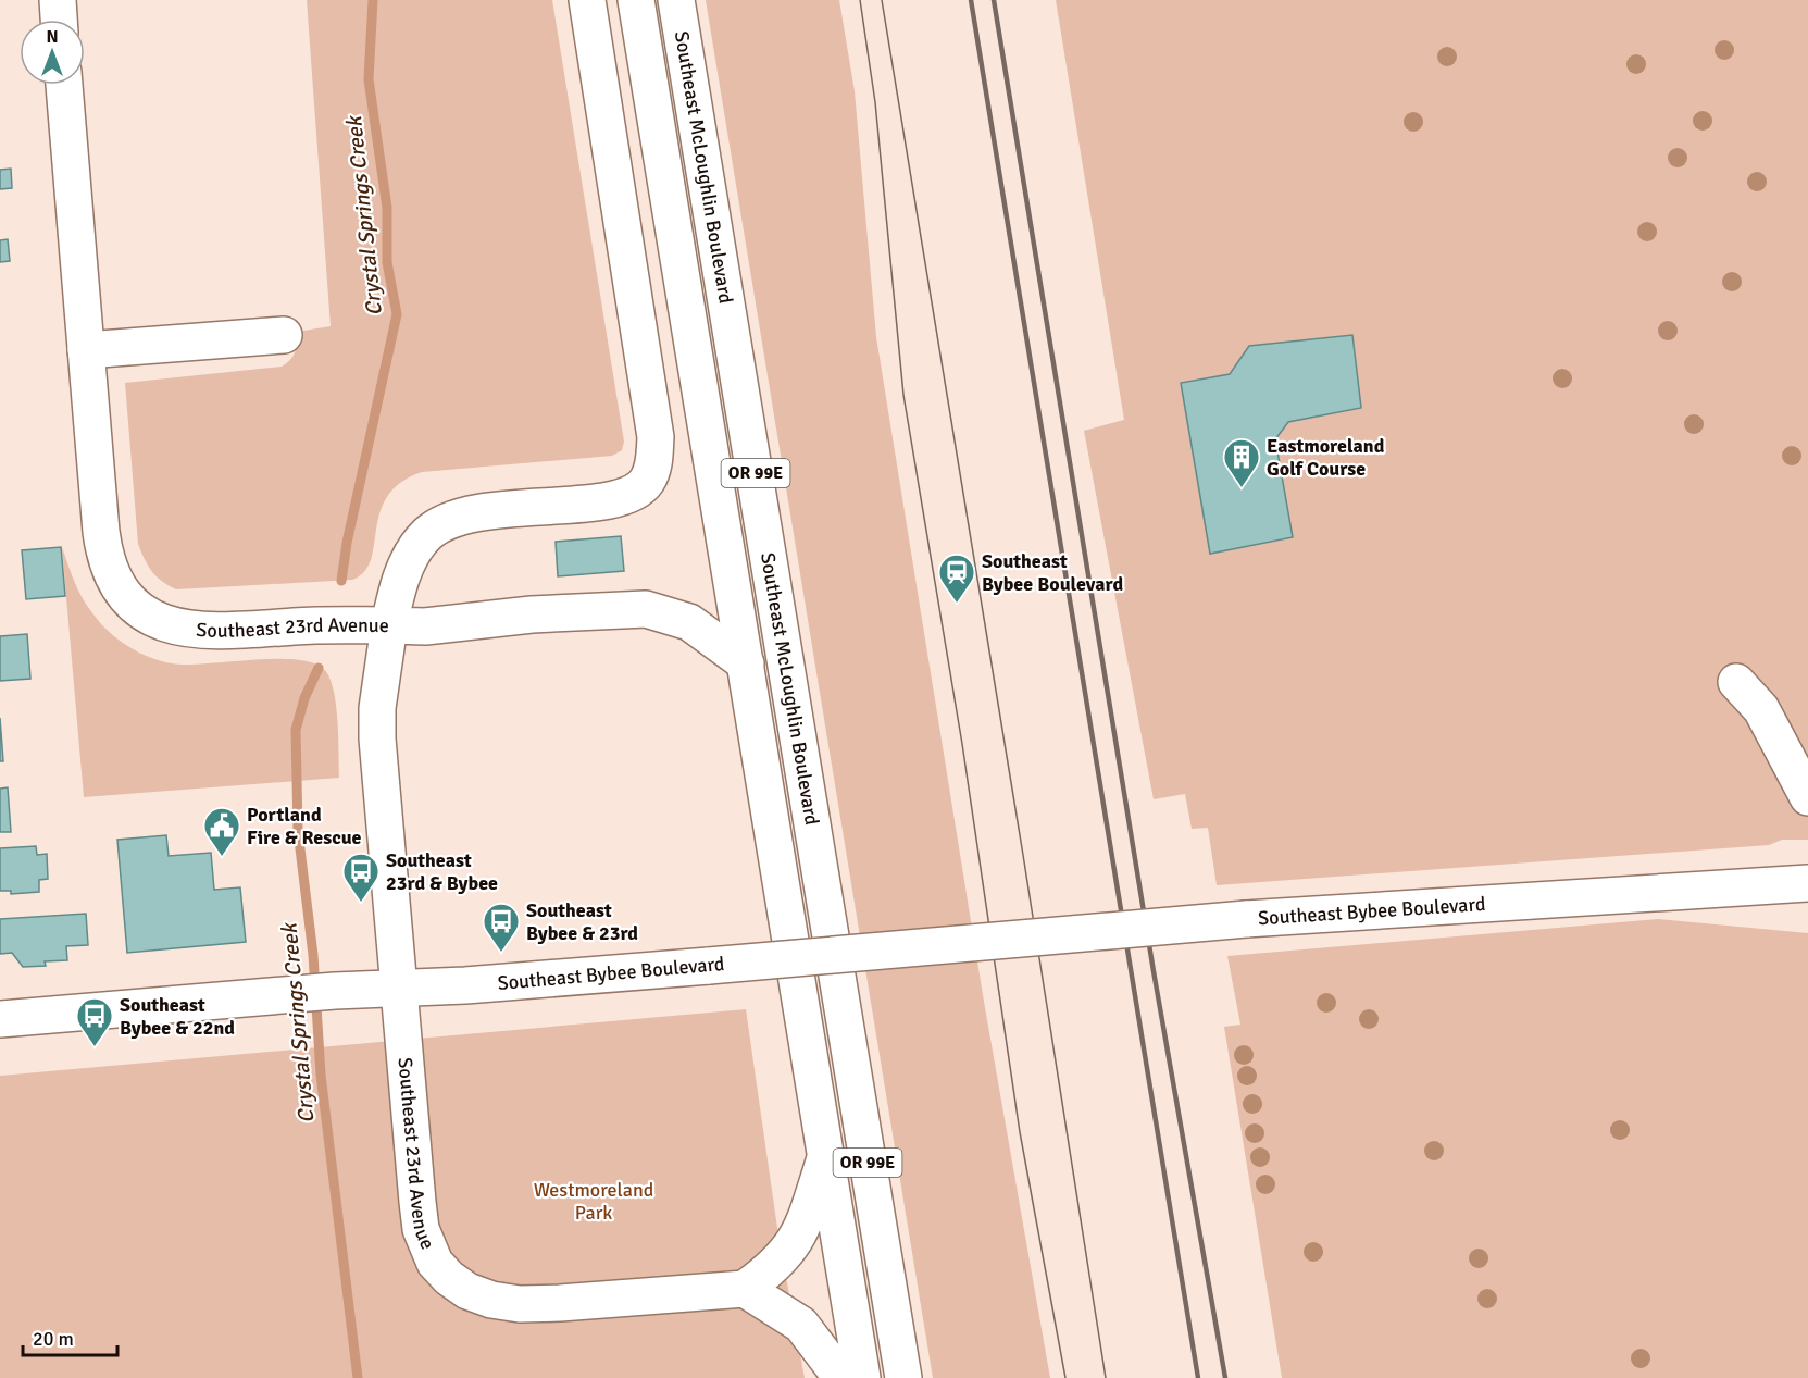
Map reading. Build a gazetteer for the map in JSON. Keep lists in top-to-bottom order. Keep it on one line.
{"streets":{"main road":["Southeast McLoughlin Boulevard","OR 99E","Southeast 23rd Avenue","Southeast Bybee Boulevard"]},"crossings":[["Southeast 23rd Avenue","Southeast Bybee Boulevard"]],"water":["Crystal Springs Creek"],"parks":["Westmoreland Park"],"places":{"building":["Eastmoreland Golf Course"],"station":["Southeast Bybee Boulevard"],"public building":["Portland Fire & Rescue"],"bus stop":["Southeast 23rd & Bybee","Southeast Bybee & 23rd","Southeast Bybee & 22nd"]},"scale_bar":"20 m","north":"top"}
